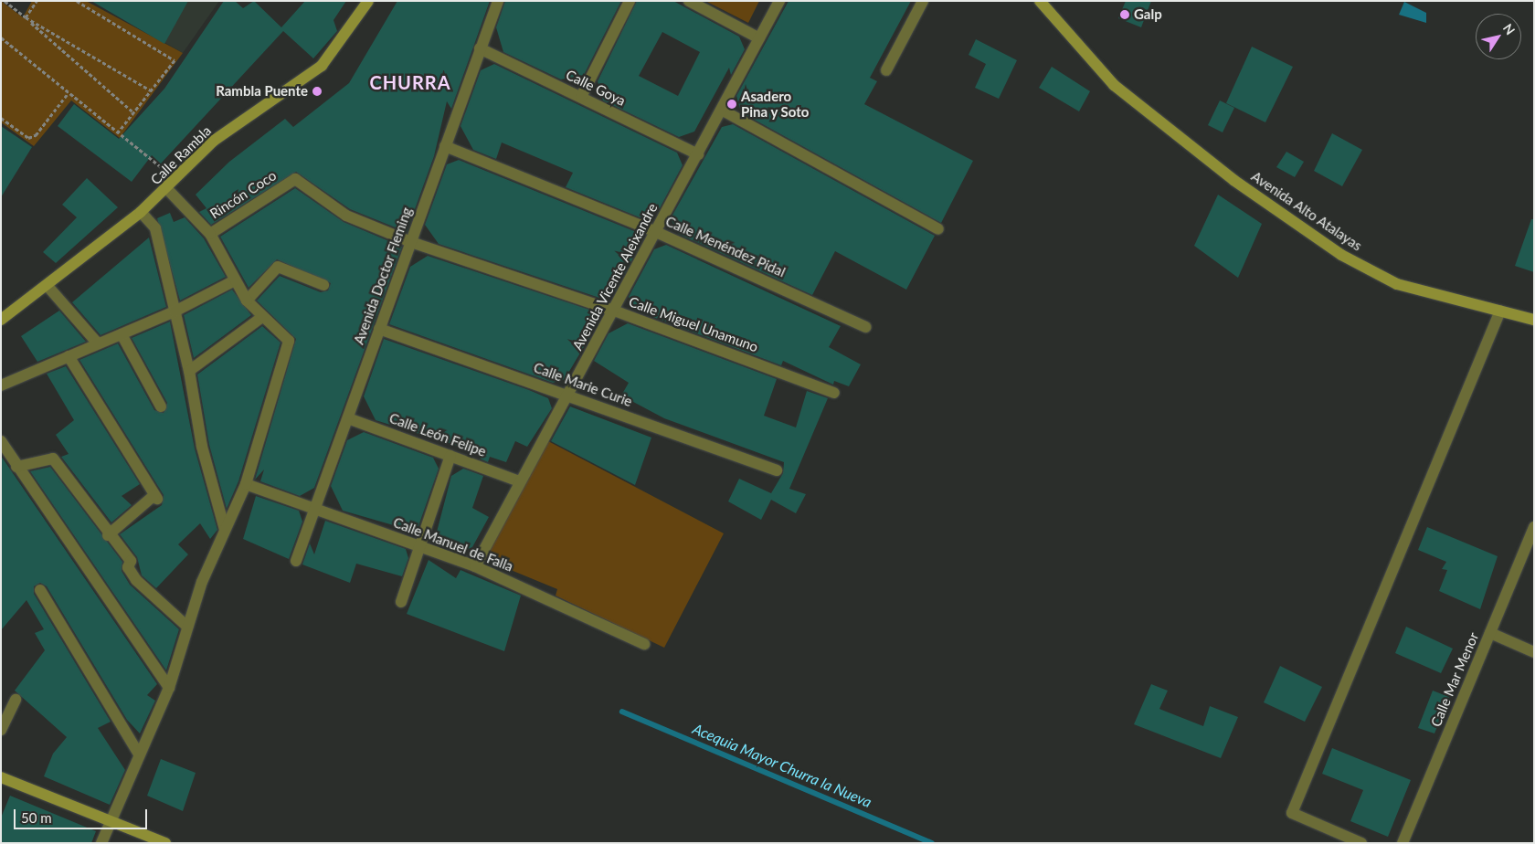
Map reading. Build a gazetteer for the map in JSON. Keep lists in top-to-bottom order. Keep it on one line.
{"streets":{"street":["Calle Goya","Calle Rambla","Rincón Coco","Avenida Alto Atalayas","Calle Menéndez Pidal","Avenida Doctor Fleming","Avenida Vicente Aleixandre","Calle Miguel Unamuno","Calle Marie Curie","Calle León Felipe","Calle Manuel de Falla","Calle Mar Menor"]},"crossings":[["Calle Goya","Avenida Doctor Fleming"],["Calle Goya","Avenida Vicente Aleixandre"],["Rincón Coco","Avenida Doctor Fleming"],["Rincón Coco","Calle Miguel Unamuno"],["Calle Menéndez Pidal","Avenida Doctor Fleming"],["Calle Menéndez Pidal","Avenida Vicente Aleixandre"],["Avenida Doctor Fleming","Calle Miguel Unamuno"],["Avenida Doctor Fleming","Calle Marie Curie"],["Avenida Doctor Fleming","Calle León Felipe"],["Avenida Doctor Fleming","Calle Manuel de Falla"],["Avenida Vicente Aleixandre","Calle Miguel Unamuno"],["Avenida Vicente Aleixandre","Calle Marie Curie"],["Avenida Vicente Aleixandre","Calle León Felipe"],["Avenida Vicente Aleixandre","Calle Manuel de Falla"]],"districts":["CHURRA"],"water":["Acequia Mayor Churra la Nueva"],"places":["Galp","Rambla Puente","Asadero Pina y Soto"],"scale_bar":"50 m","north":"top right"}
